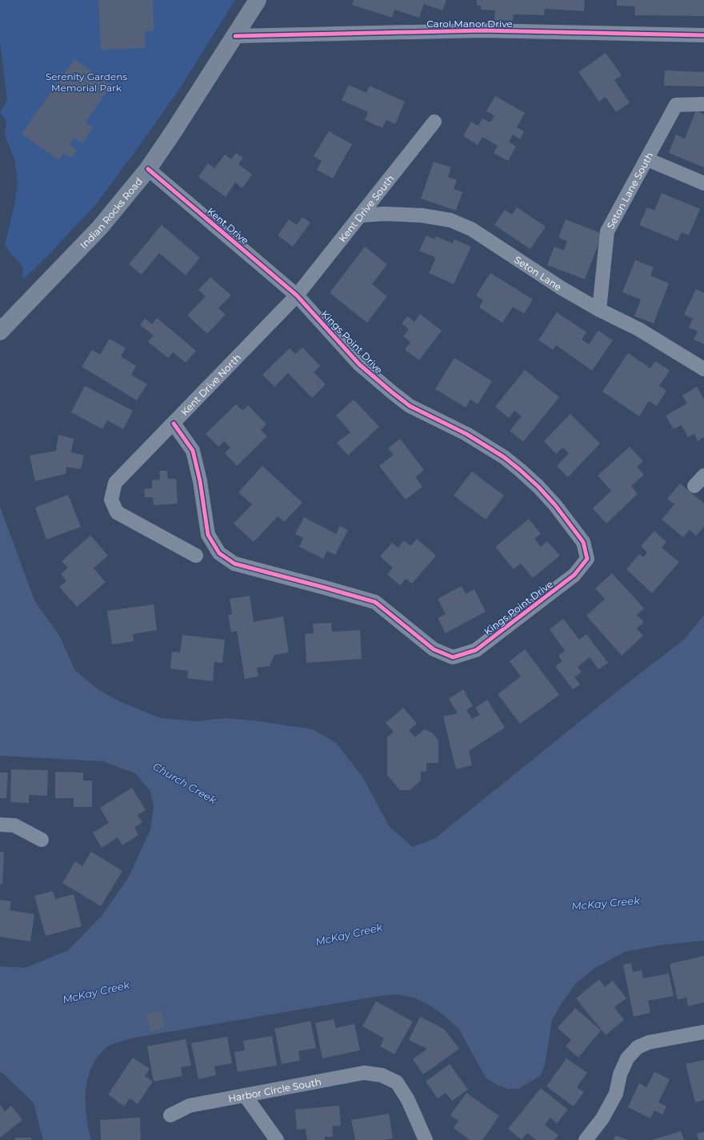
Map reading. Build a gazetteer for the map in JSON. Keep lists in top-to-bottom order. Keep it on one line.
{"streets":{"street":["Carol Manor Drive","Seton Lane South","Kent Drive South","Indian Rocks Road","Kent Drive","Seton Lane","Kings Point Drive","Kent Drive North","Harbor Circle South"]},"crossings":[["Carol Manor Drive","Indian Rocks Road"],["Seton Lane South","Seton Lane"],["Kent Drive South","Kent Drive"],["Kent Drive South","Seton Lane"],["Kent Drive South","Kings Point Drive"],["Kent Drive South","Kent Drive North"],["Indian Rocks Road","Kent Drive"],["Kent Drive","Kings Point Drive"],["Kent Drive","Kent Drive North"],["Kings Point Drive","Kent Drive North"]],"water":["Church Creek","McKay Creek"],"parks":["Serenity Gardens Memorial Park"]}
